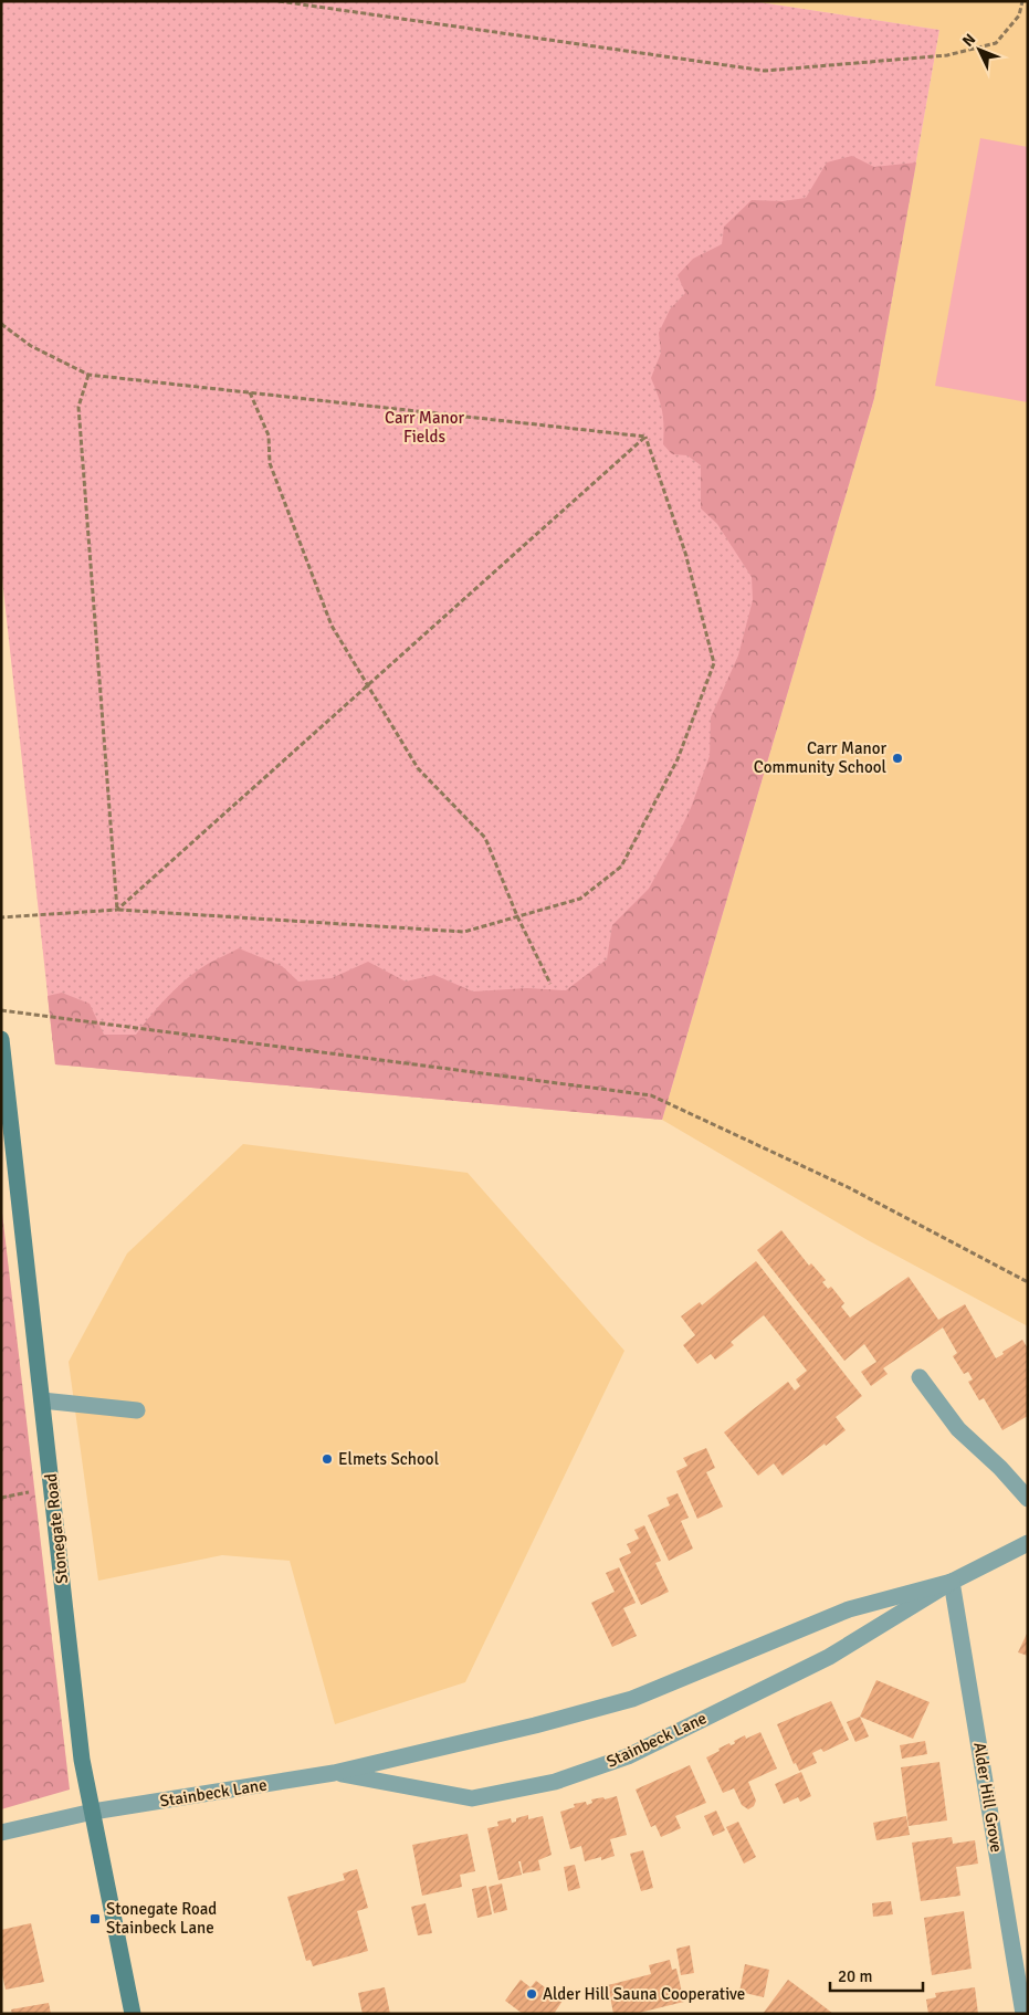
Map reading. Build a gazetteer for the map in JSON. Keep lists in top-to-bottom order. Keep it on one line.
{"streets":{"main road":["Stonegate Road"],"street":["Stainbeck Lane","Alder Hill Grove"]},"crossings":[["Stonegate Road","Stainbeck Lane"],["Stainbeck Lane","Alder Hill Grove"]],"parks":["Carr Manor Fields"],"places":{"other":["Carr Manor Community School","Elmets School","Alder Hill Sauna Cooperative"],"transit":["Stonegate Road Stainbeck Lane"]},"scale_bar":"20 m","north":"top left"}
